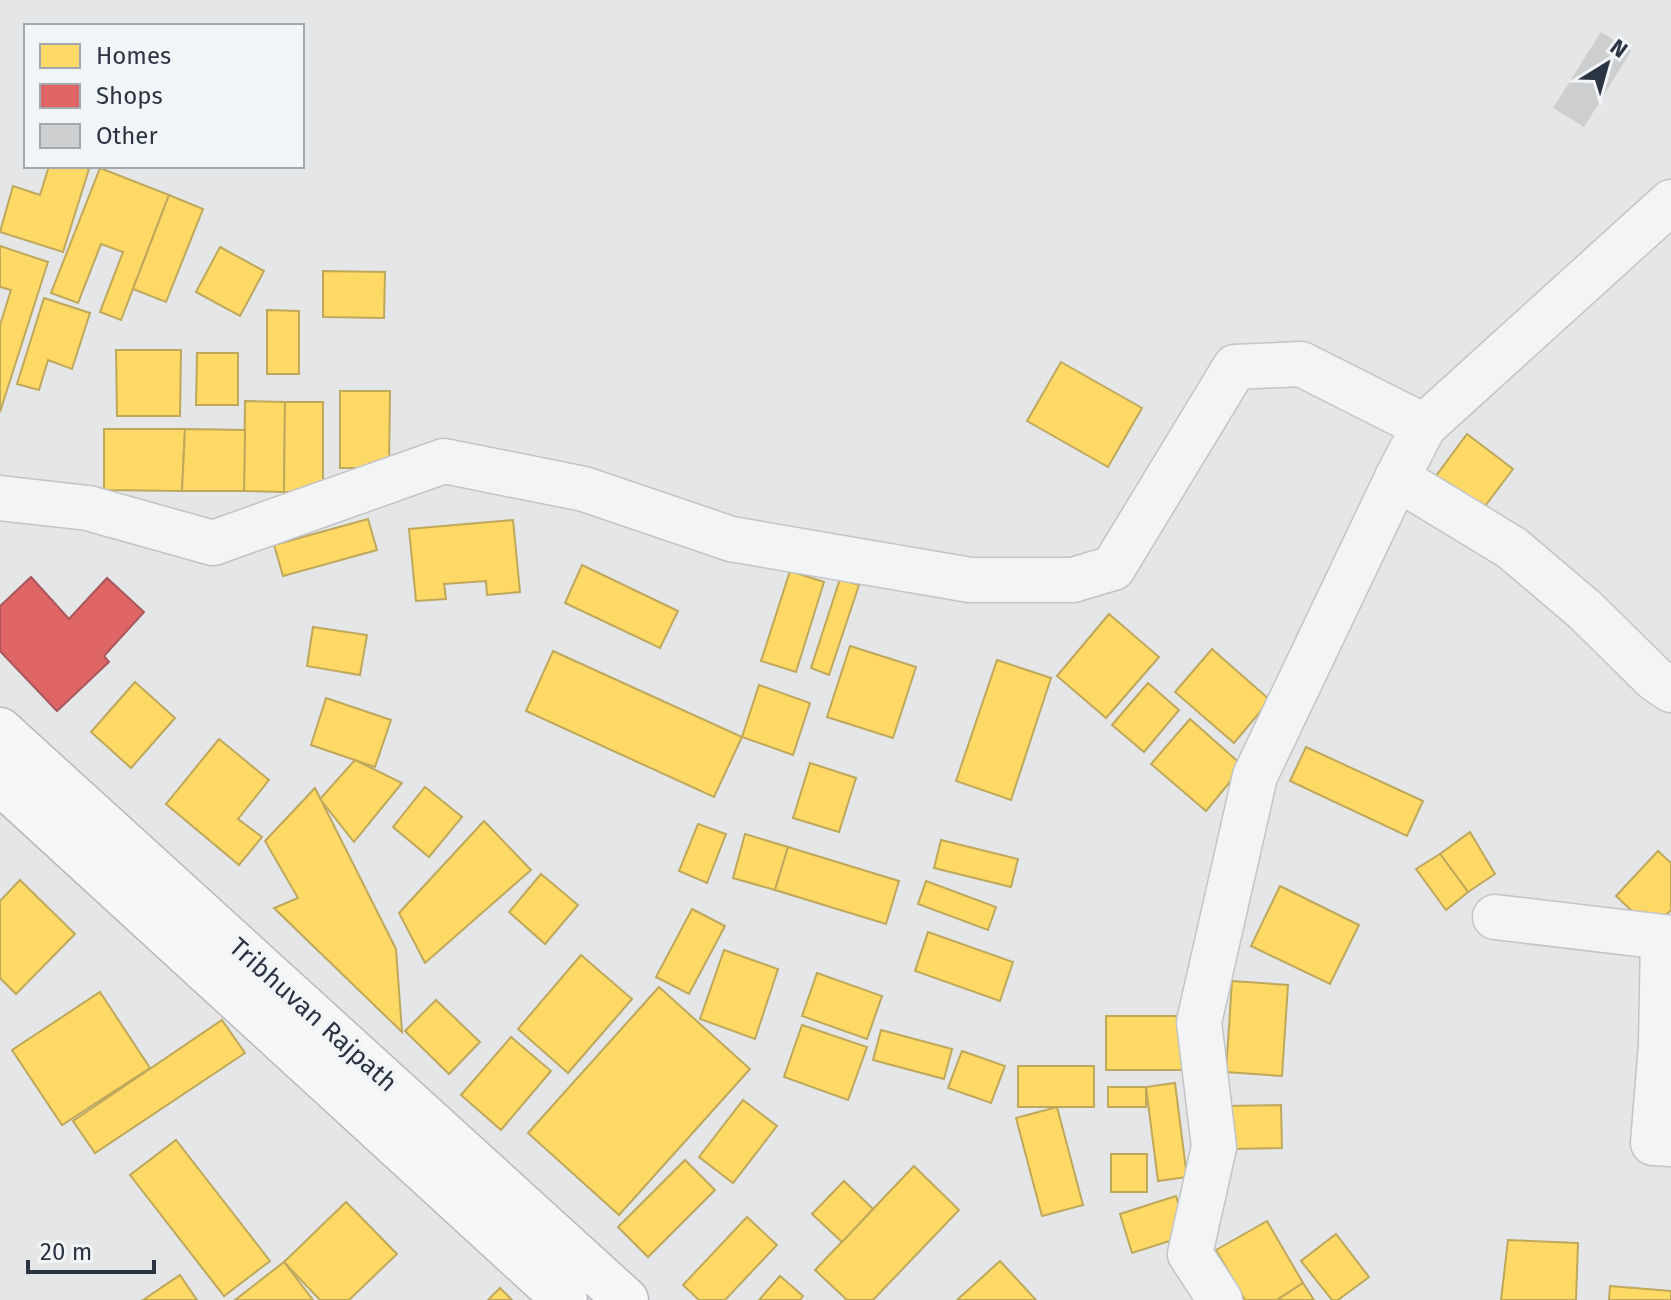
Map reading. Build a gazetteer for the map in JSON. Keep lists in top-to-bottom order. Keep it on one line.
{"streets":{"highway":["Tribhuvan Rajpath"]},"legend":["Homes","Shops","Other"],"scale_bar":"20 m","north":"top right"}
